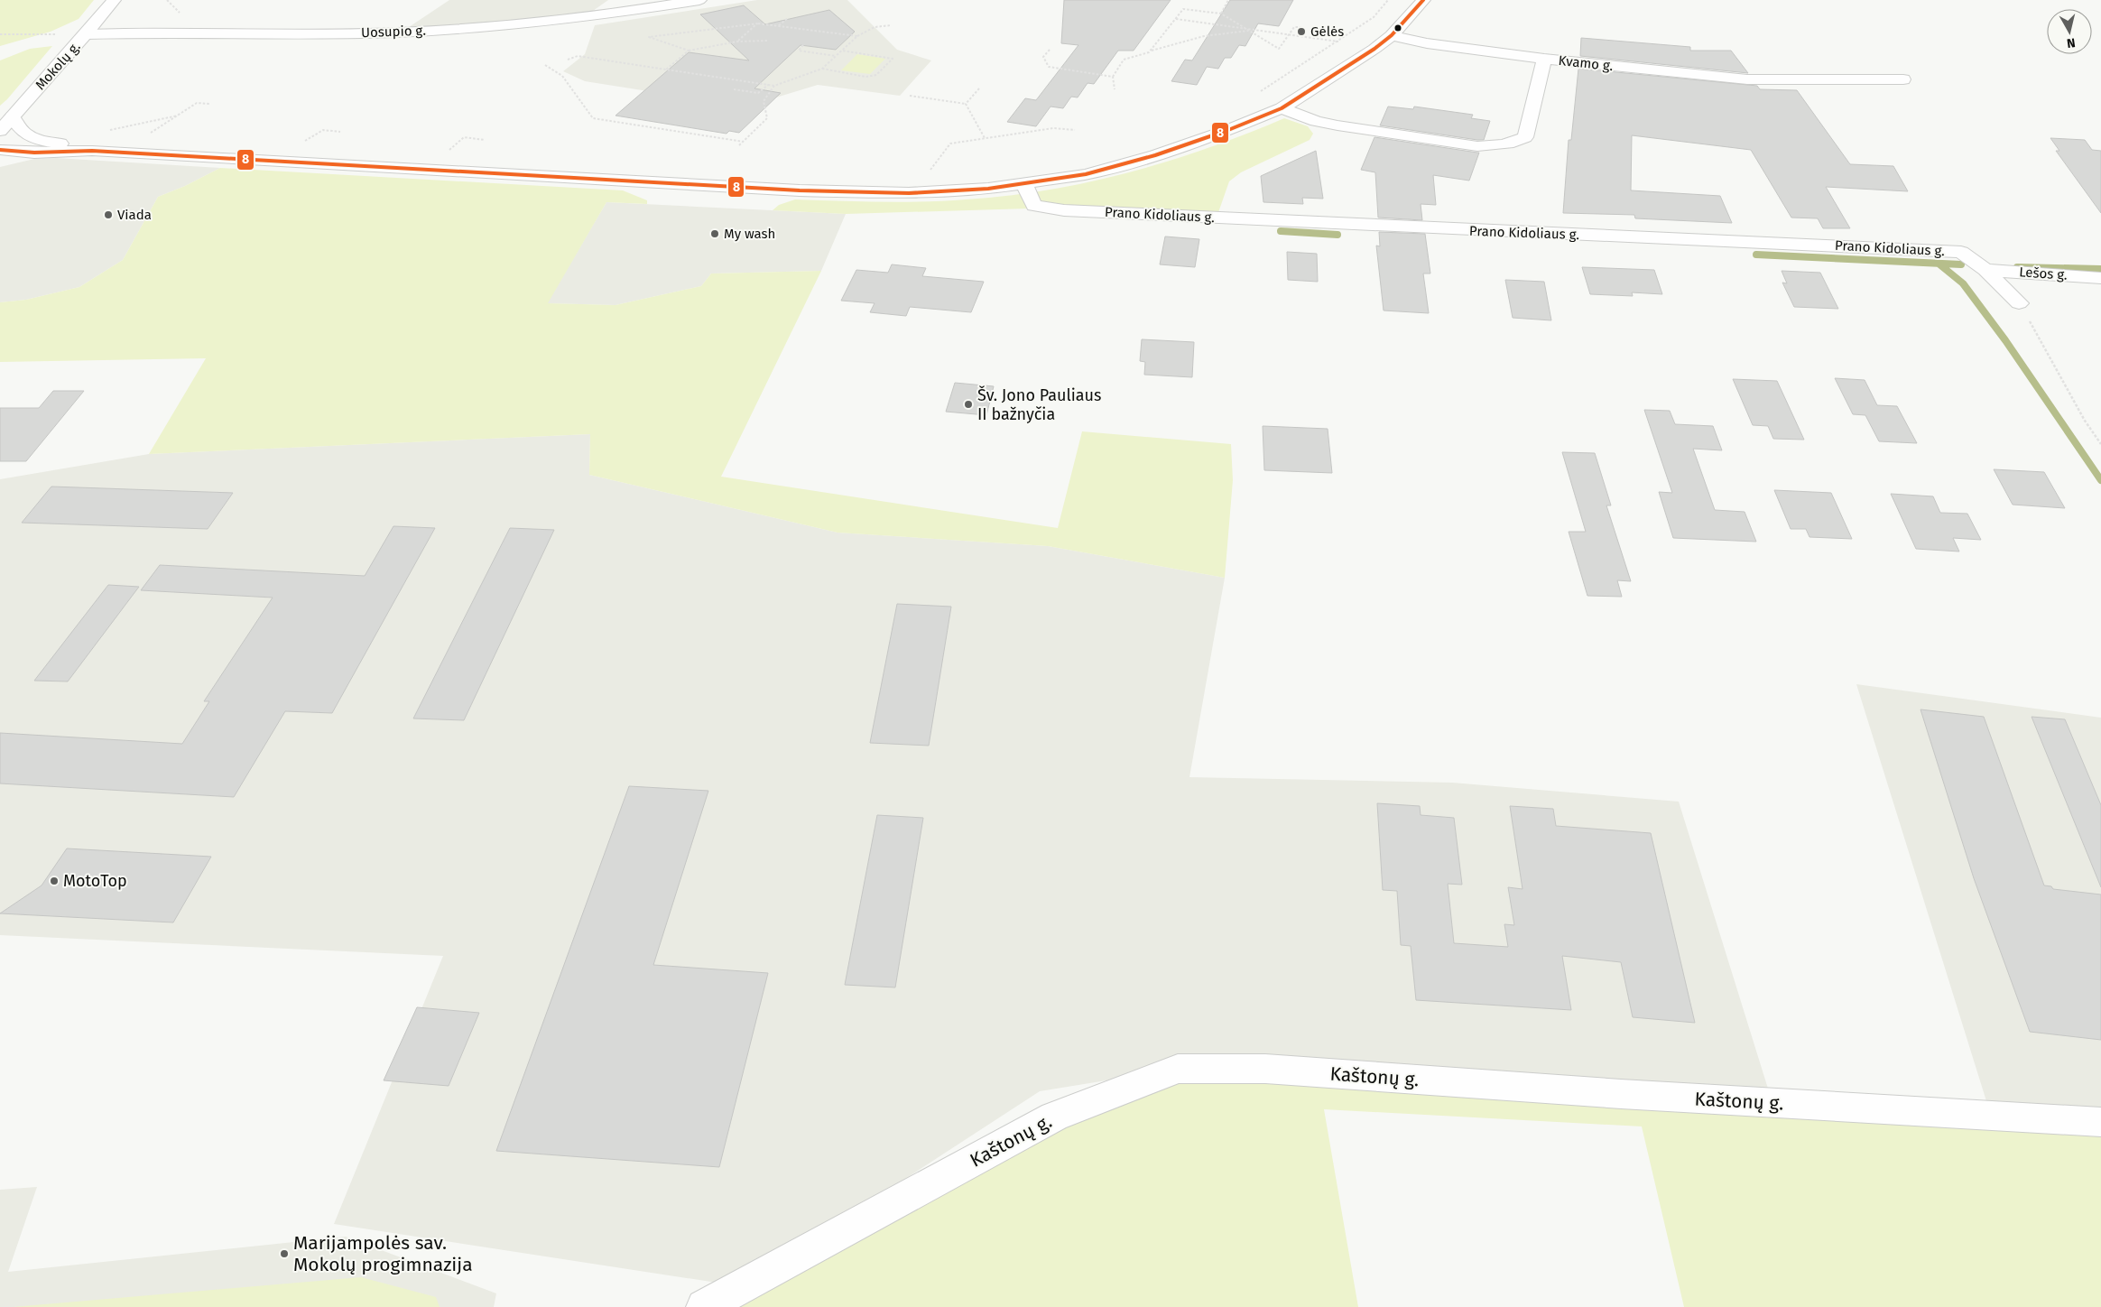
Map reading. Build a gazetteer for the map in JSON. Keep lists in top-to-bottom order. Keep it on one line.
{"streets":{"street":["Uosupio g.","Kvamo g.","Mokolų g.","Prano Kidoliaus g.","Lešos g.","Kaštonų g."]},"crossings":[["Uosupio g.","Mokolų g."],["Prano Kidoliaus g.","Lešos g."]],"places":["Gėlės","Viada","My wash","Šv. Jono Pauliaus II bažnyčia","MotoTop","Marijampolės sav. Mokolų progimnazija"],"lines":["transit line 8"],"north":"bottom"}
